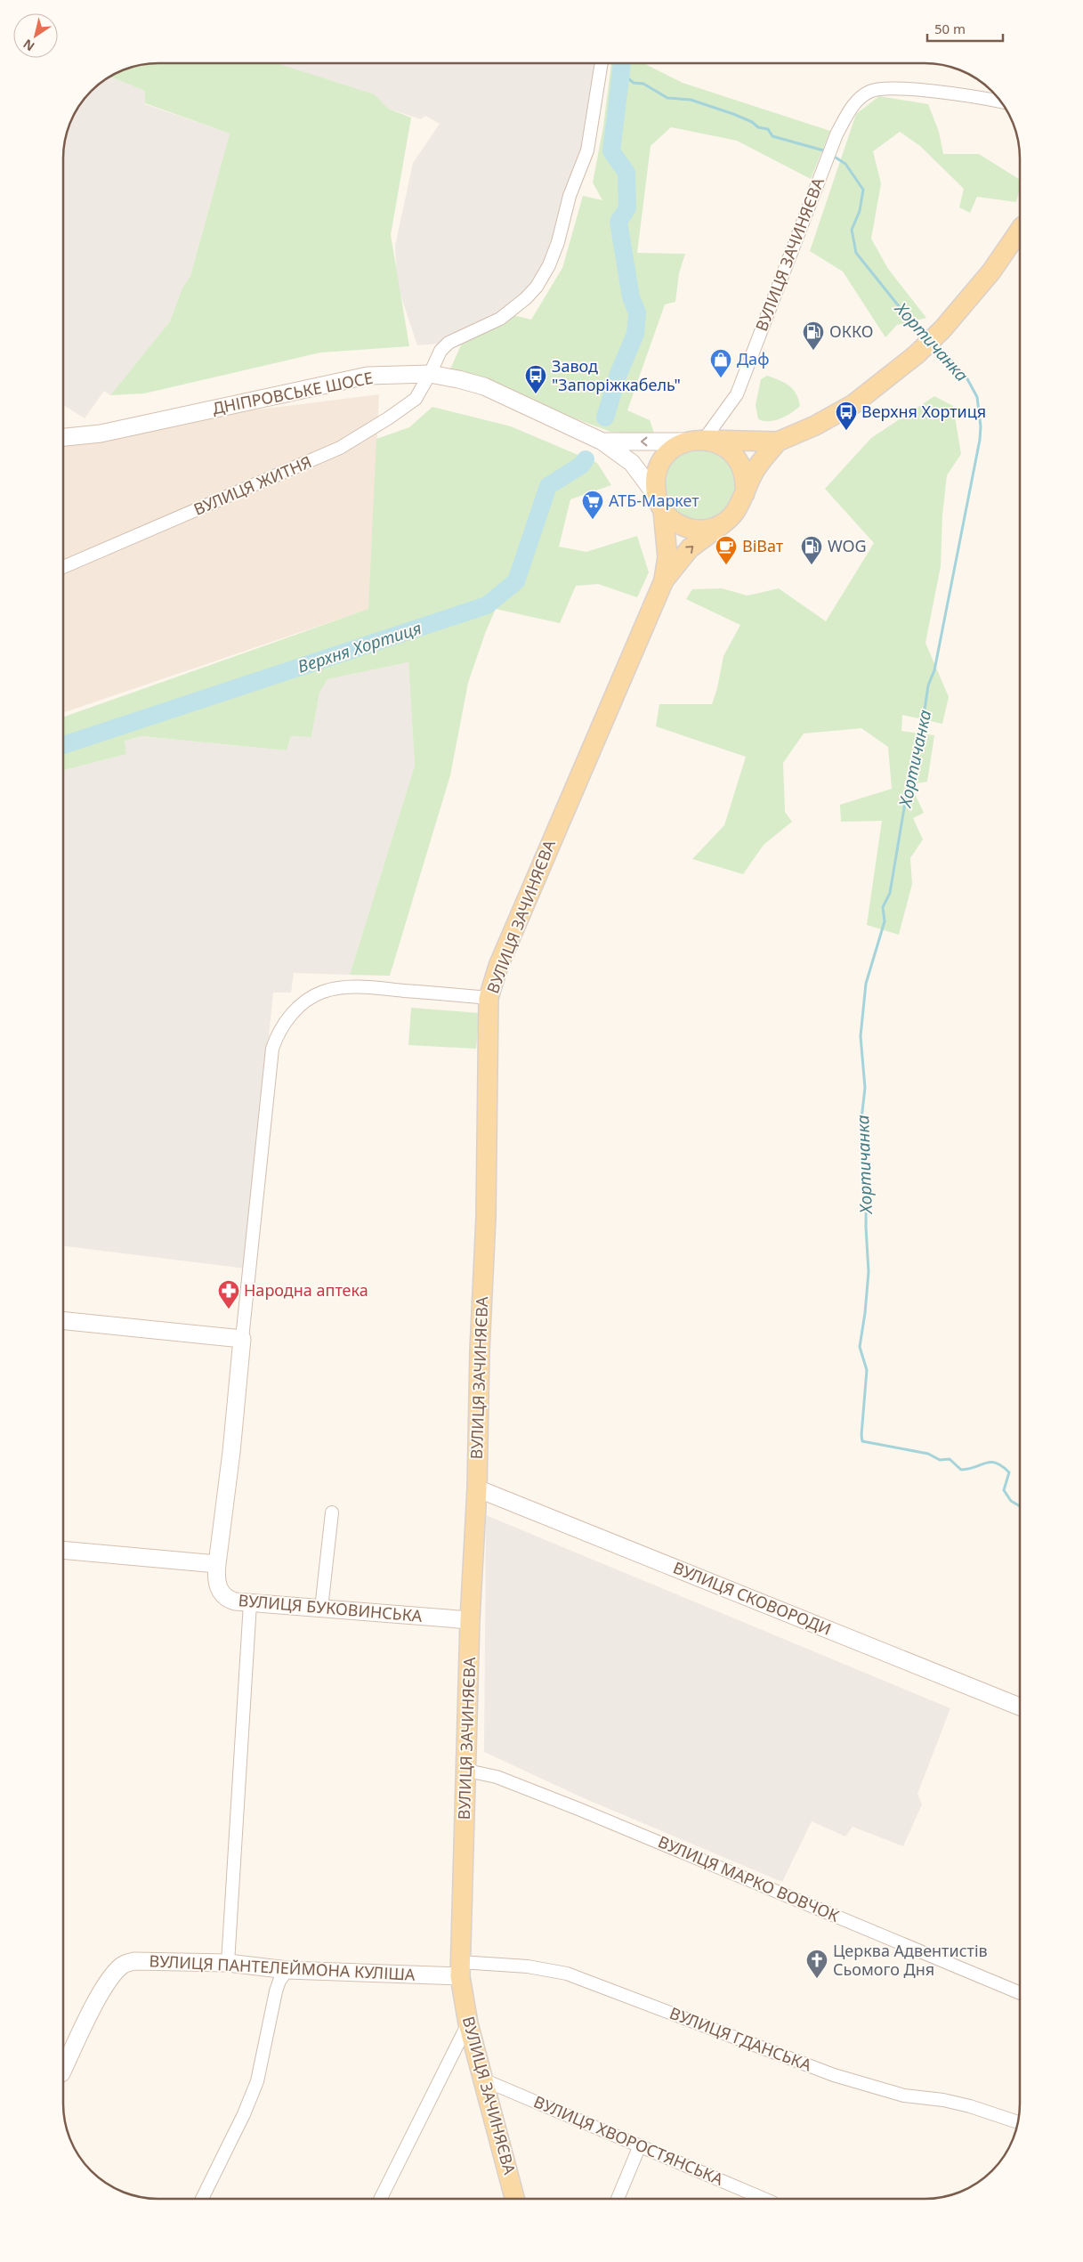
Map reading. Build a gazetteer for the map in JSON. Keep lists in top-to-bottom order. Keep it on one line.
{"streets":{"main road":["ВУЛИЦЯ ЗАЧИНЯЄВА"],"street":["ДНІПРОВСЬКЕ ШОСЕ","ВУЛИЦЯ ЖИТНЯ","ВУЛИЦЯ СКОВОРОДИ","ВУЛИЦЯ БУКОВИНСЬКА","ВУЛИЦЯ МАРКО ВОВЧОК","ВУЛИЦЯ ПАНТЕЛЕЙМОНА КУЛІША","ВУЛИЦЯ ГДАНСЬКА","ВУЛИЦЯ ХВОРОСТЯНСЬКА"]},"crossings":[["ВУЛИЦЯ ЗАЧИНЯЄВА","ДНІПРОВСЬКЕ ШОСЕ"],["ВУЛИЦЯ ЗАЧИНЯЄВА","ВУЛИЦЯ СКОВОРОДИ"],["ВУЛИЦЯ ЗАЧИНЯЄВА","ВУЛИЦЯ БУКОВИНСЬКА"],["ВУЛИЦЯ ЗАЧИНЯЄВА","ВУЛИЦЯ МАРКО ВОВЧОК"],["ВУЛИЦЯ ЗАЧИНЯЄВА","ВУЛИЦЯ ПАНТЕЛЕЙМОНА КУЛІША"],["ВУЛИЦЯ ЗАЧИНЯЄВА","ВУЛИЦЯ ГДАНСЬКА"],["ВУЛИЦЯ ЗАЧИНЯЄВА","ВУЛИЦЯ ХВОРОСТЯНСЬКА"],["ДНІПРОВСЬКЕ ШОСЕ","ВУЛИЦЯ ЖИТНЯ"],["ВУЛИЦЯ ПАНТЕЛЕЙМОНА КУЛІША","ВУЛИЦЯ ГДАНСЬКА"]],"water":["Хортичанка","Верхня Хортиця"],"places":{"fuel station":["ОККО","WOG"],"shop":["Даф"],"bus stop":["Завод \"Запоріжкабель\"","Верхня Хортиця"],"supermarket":["АТБ-Маркет"],"cafe":["ВіВат"],"pharmacy":["Народна аптека"],"church":["Церква Адвентистів Сьомого Дня"]},"scale_bar":"50 m","north":"bottom left"}
